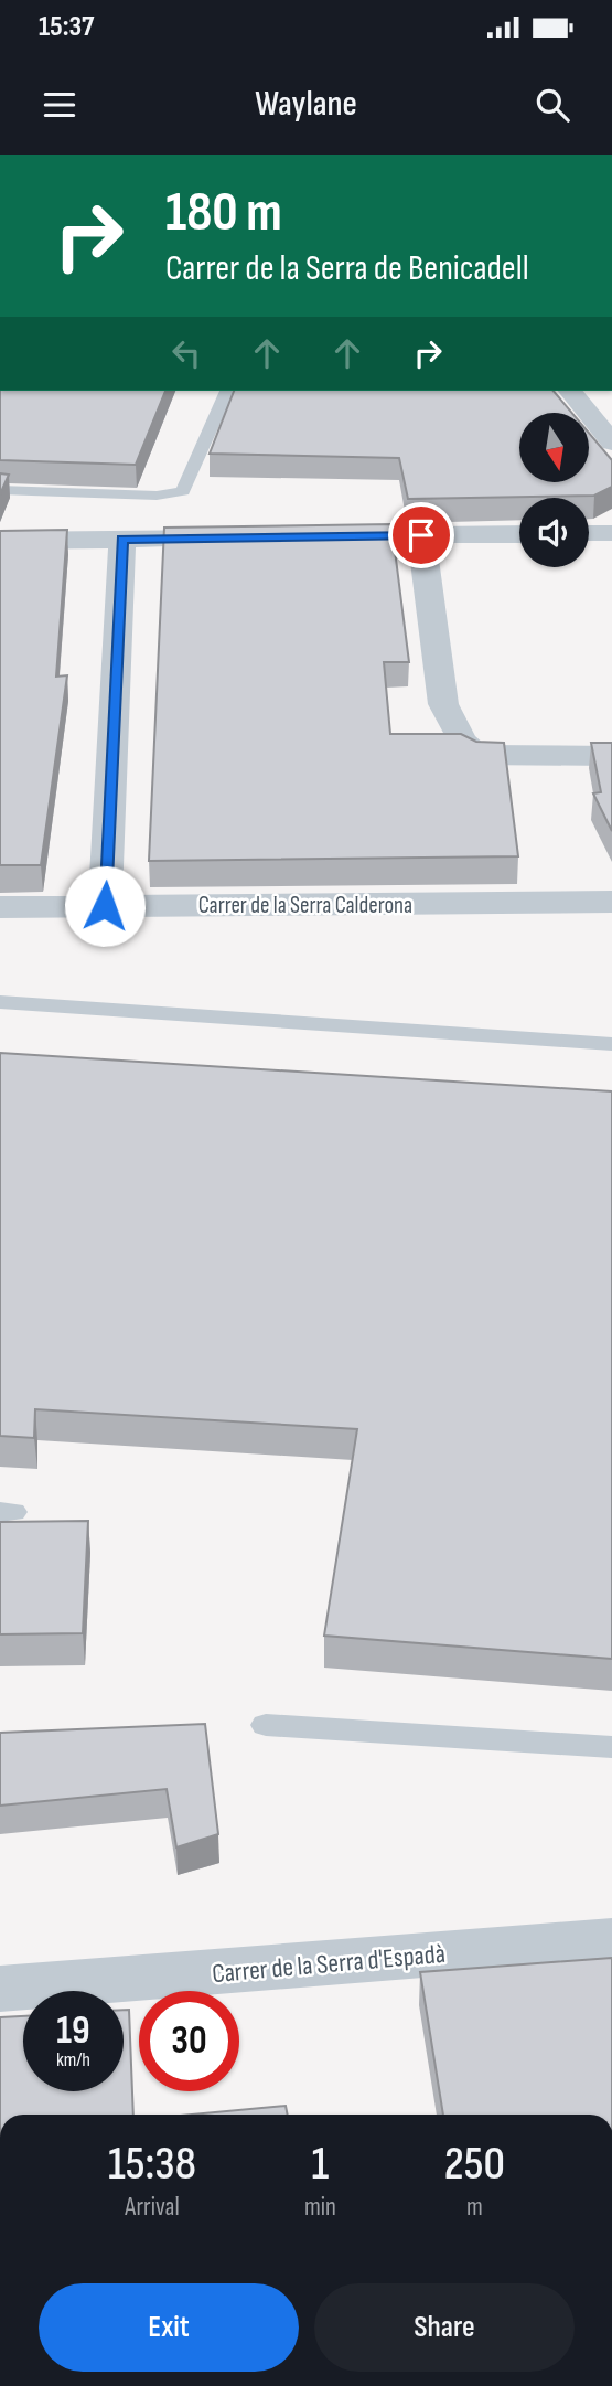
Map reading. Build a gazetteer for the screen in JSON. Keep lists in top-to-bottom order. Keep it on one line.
{"streets":{"street":["Carrer de la Serra Calderona","Carrer de la Serra d'Espadà"]},"north":"bottom","page":{"status":"15:37","header":"Waylane","turn":["180 m","Carrer de la Serra de Benicadell"],"speed":"19 km/h","limit":"30","eta":["15:38","Arrival","1","min","250","m"],"buttons":["Exit","Share"]}}
